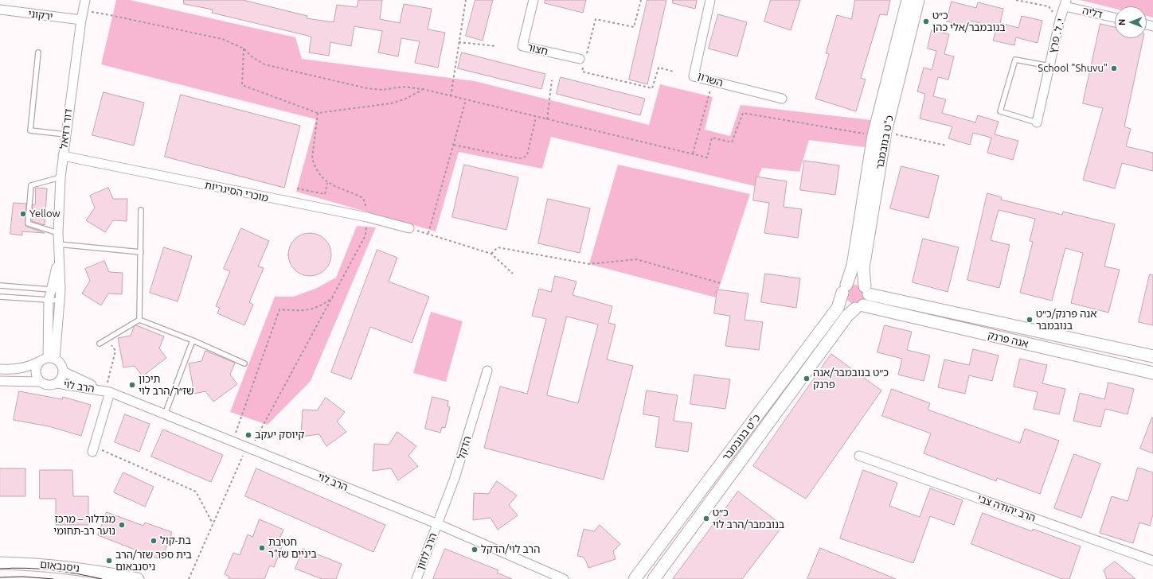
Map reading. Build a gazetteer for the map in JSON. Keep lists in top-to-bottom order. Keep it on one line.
{"streets":{"street":["דליה","ירקוני","י. ל. פרץ","חצור","השרון","דוד רזיאל","כ\"ט בנובמבר","מוכרי הסיגריות","אנה פרנק","הרב לוי","הדקל","הרב יהודה צבי","הרב לוזון","ניסנבאום"]},"crossings":[["דליה","י. ל. פרץ"],["ירקוני","דוד רזיאל"],["דוד רזיאל","מוכרי הסיגריות"],["דוד רזיאל","הרב לוי"],["כ\"ט בנובמבר","אנה פרנק"],["הרב לוי","הדקל"],["הרב לוי","הרב לוזון"],["הדקל","הרב לוזון"]],"places":["כ״ט בנובמבר/אלי כהן","School \"Shuvu\"","Yellow","אנה פרנק/כ״ט בנובמבר","כ״ט בנובמבר/אנה פרנק","תיכון שז״ר/הרב לוי","קיוסק יעקב","כ״ט בנובמבר/הרב לוי","מגדלור – מרכז נוער רב-תחומי","בת-קול","חטיבת ביניים שז\"ר","הרב לוי/הדקל","בית ספר שזר/הרב ניסנבאום"],"north":"left"}
